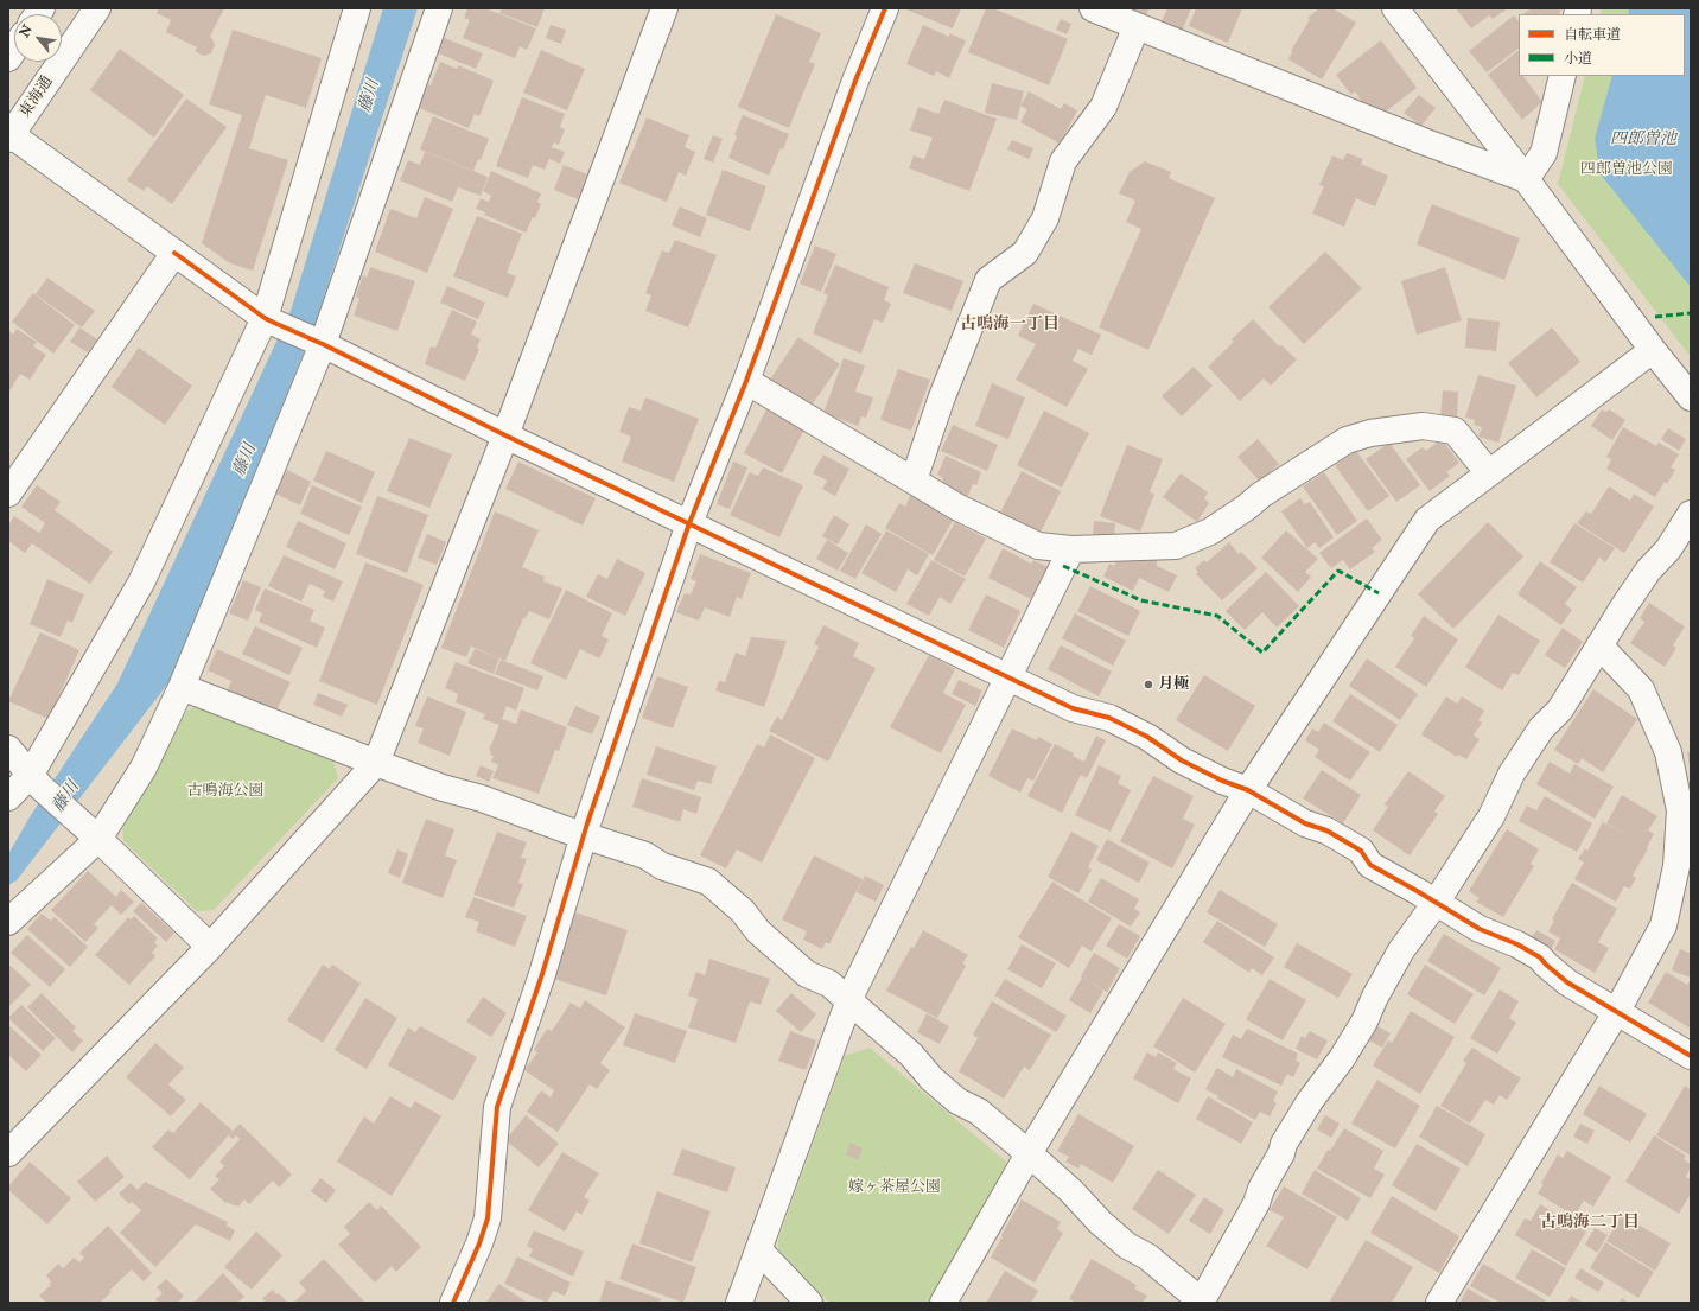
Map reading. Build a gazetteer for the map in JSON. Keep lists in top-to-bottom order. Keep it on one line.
{"streets":{"street":["東海通"]},"districts":["古鳴海一丁目","古鳴海二丁目"],"water":["藤川","四郎曽池"],"parks":["四郎曽池公園","古鳴海公園","嫁ヶ茶屋公園"],"places":["月極"],"legend":["自転車道","小道"],"north":"top left"}
